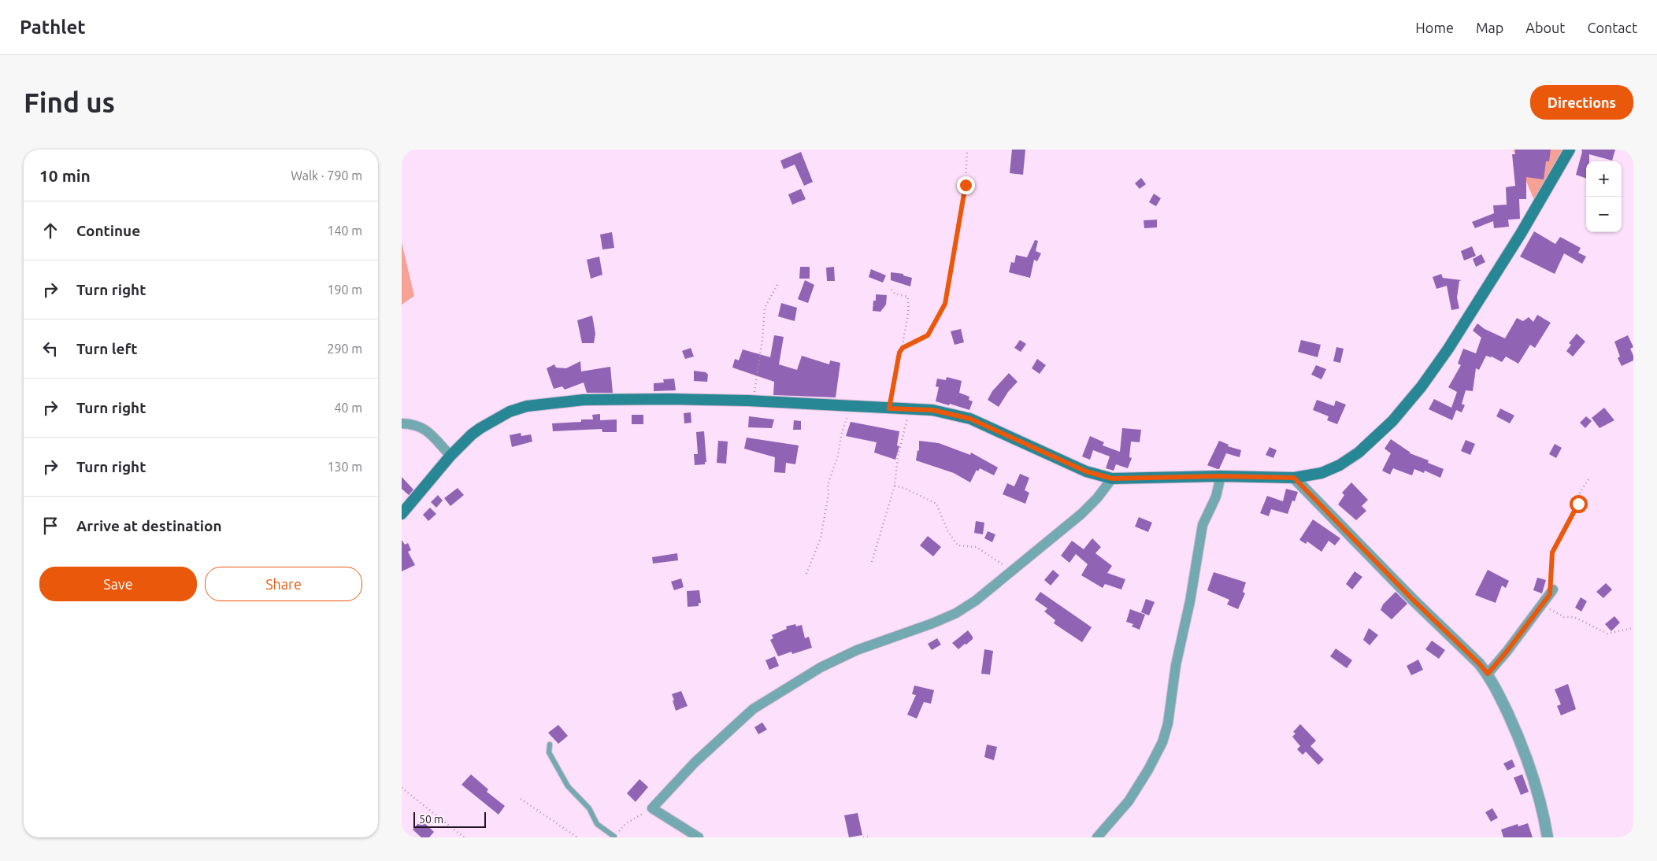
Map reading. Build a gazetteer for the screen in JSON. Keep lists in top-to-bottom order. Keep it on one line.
{"scale_bar":"50 m","page":{"header":"Pathlet","nav":["Home","Map","About","Contact"],"buttons":["Directions",["Save","Share"]],"title":"Find us","heading":["10 min","Walk · 790 m"],"map_buttons":["+","−"],"list":[["Continue","140 m"],["Turn right","190 m"],["Turn left","290 m"],["Turn right","40 m"],["Turn right","130 m"],"Arrive at destination"],"scale":"50 m"}}
